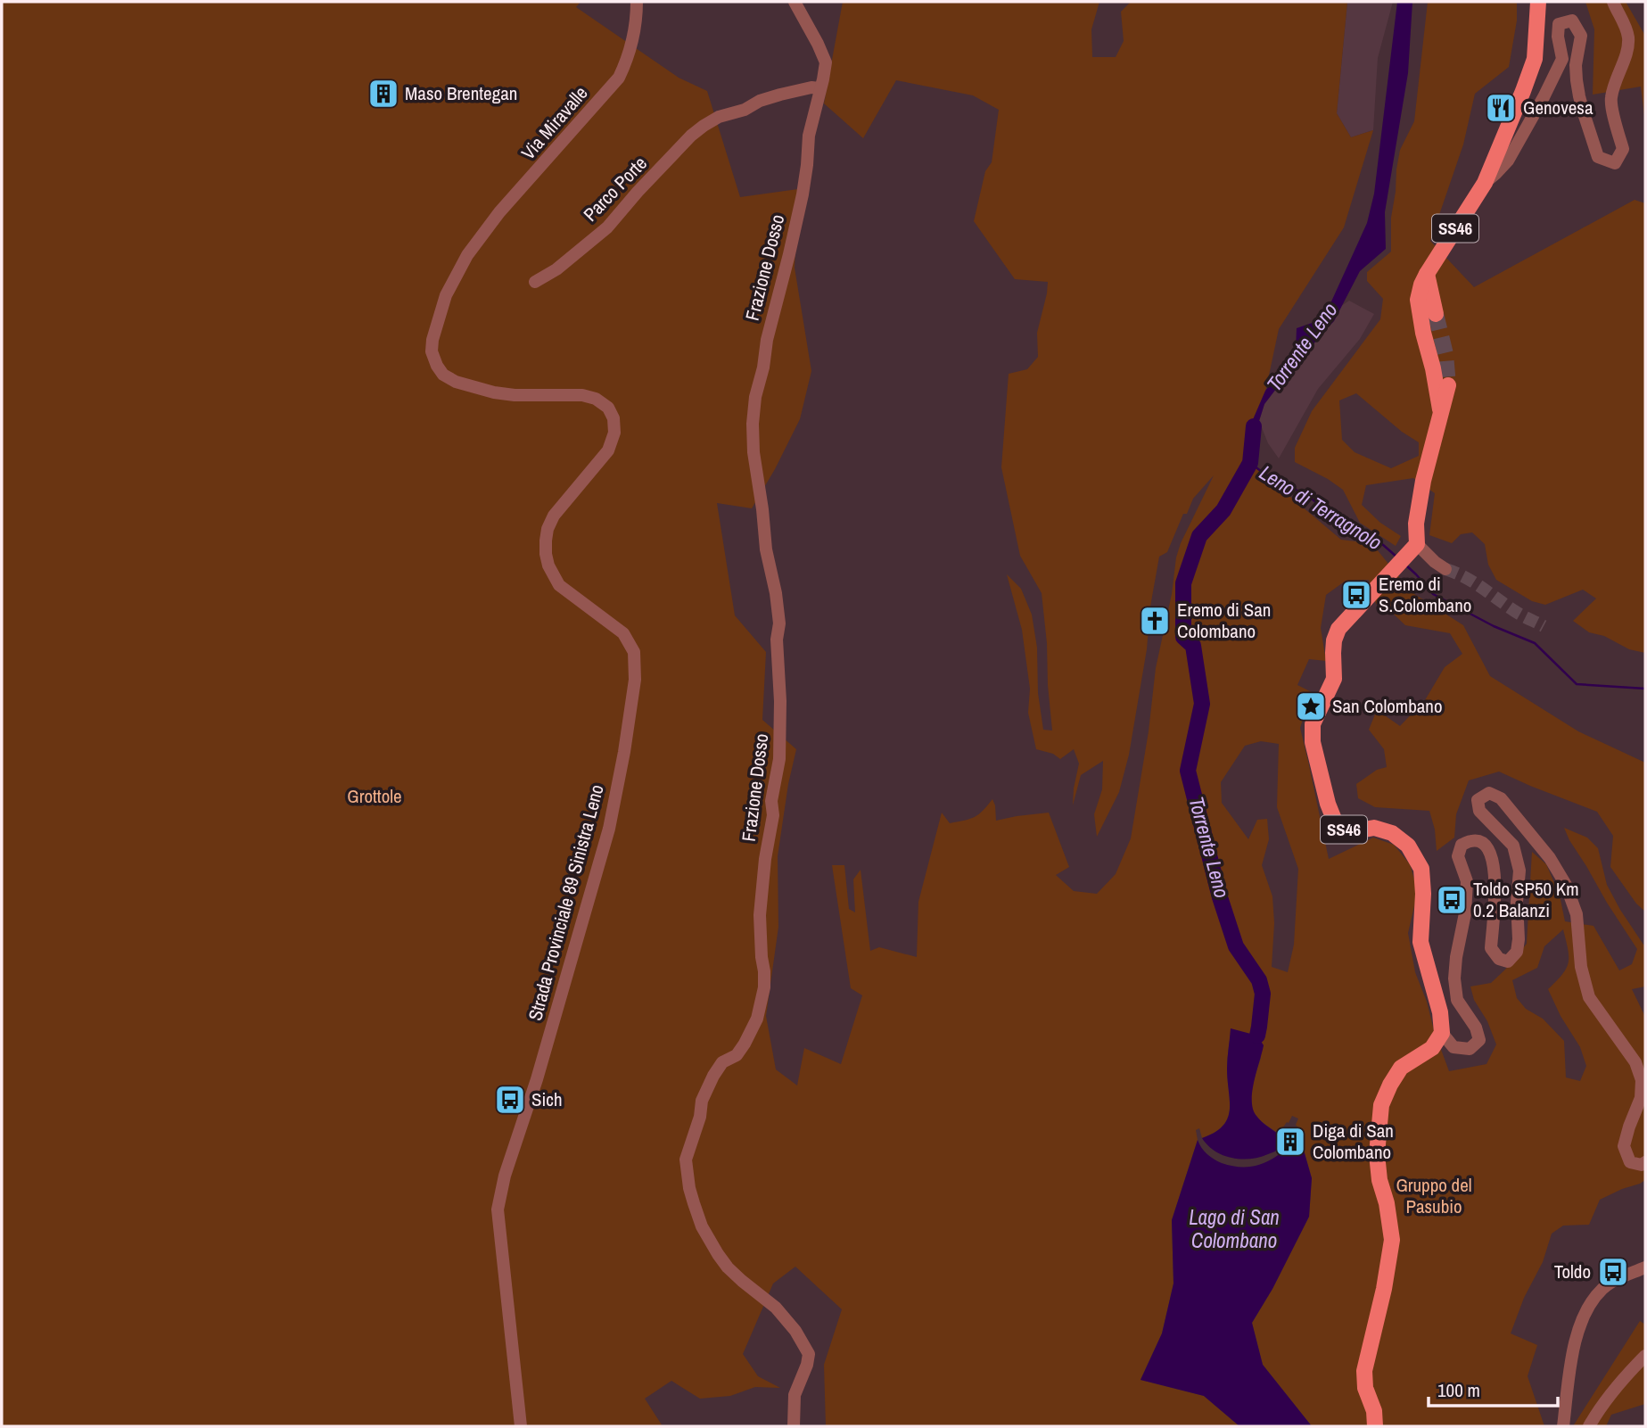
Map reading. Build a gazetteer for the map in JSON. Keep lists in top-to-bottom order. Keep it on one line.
{"streets":{"main road":["SS46"],"street":["Via Miravalle","Parco Porte","Frazione Dosso","Strada Provinciale 89 Sinistra Leno"]},"crossings":[["Via Miravalle","Strada Provinciale 89 Sinistra Leno"],["Parco Porte","Frazione Dosso"]],"water":["Torrente Leno","Leno di Terragnolo","Lago di San Colombano"],"parks":["Grottole","Gruppo del Pasubio"],"places":{"building":["Maso Brentegan","Diga di San Colombano"],"restaurant":["Genovesa"],"bus stop":["Eremo di S.Colombano","Toldo SP50 Km 0.2 Balanzi","Sich","Toldo"],"church":["Eremo di San Colombano"],"place":["San Colombano"]},"scale_bar":"100 m"}
